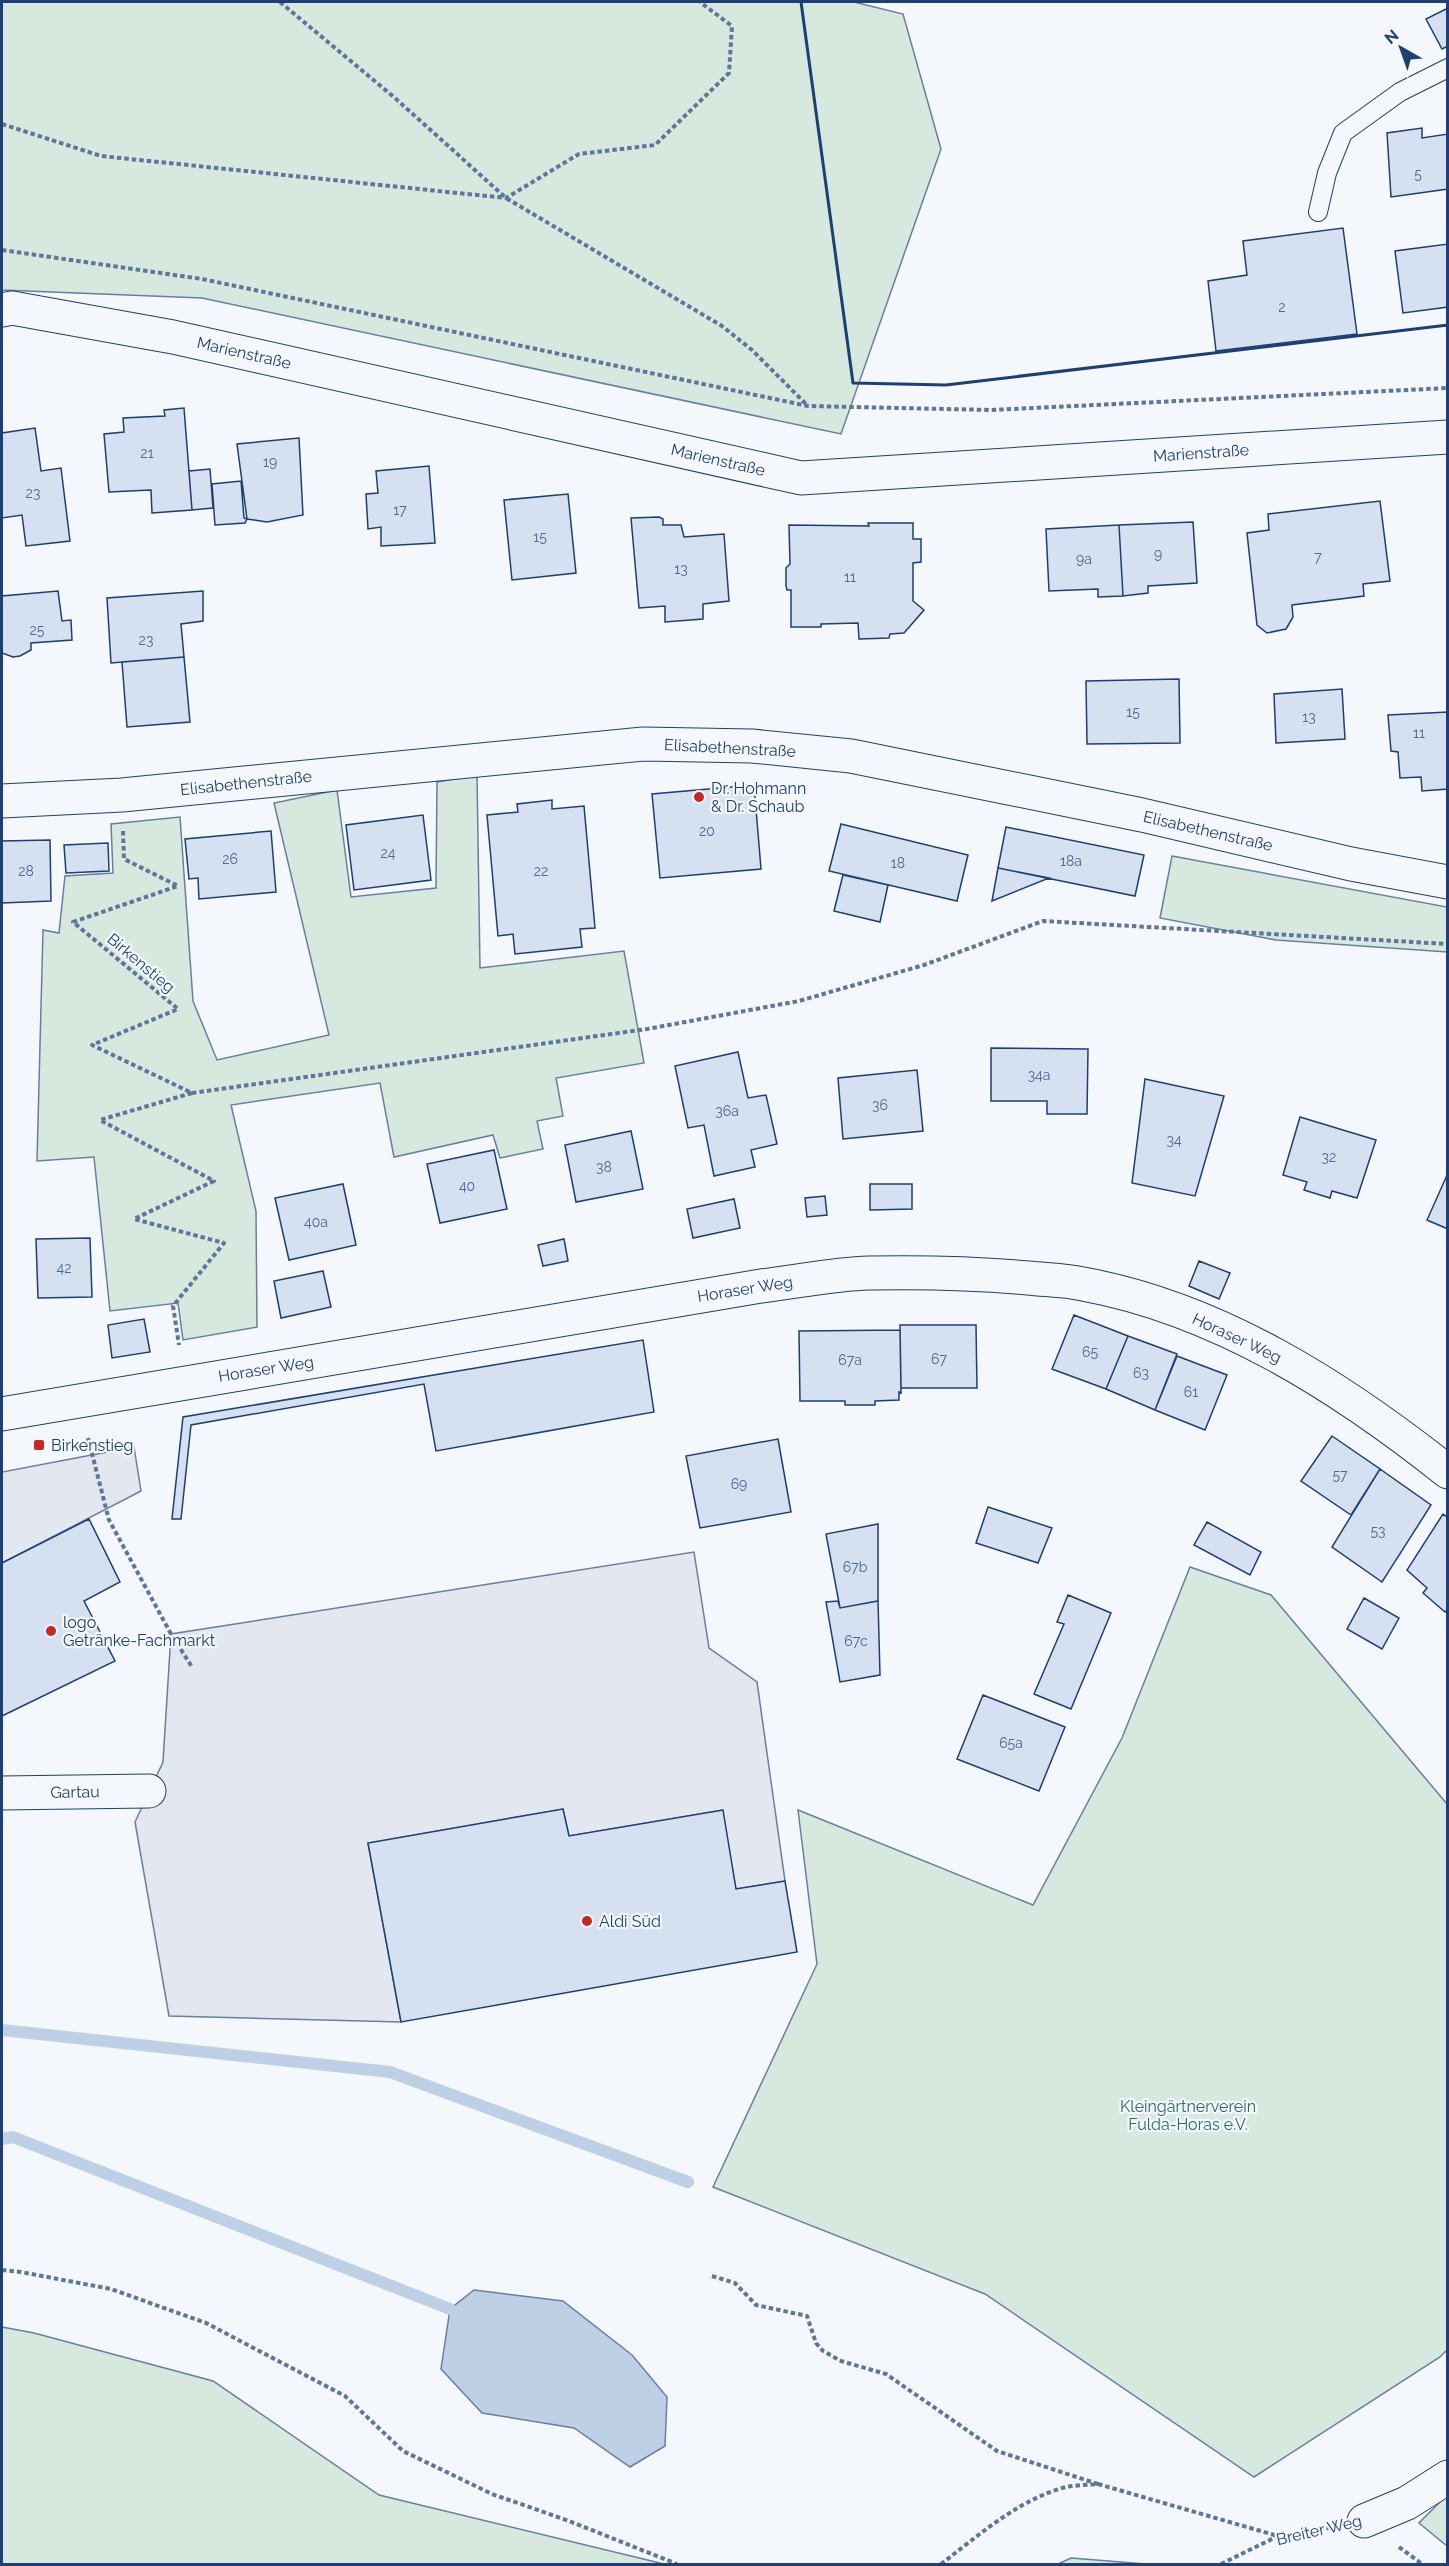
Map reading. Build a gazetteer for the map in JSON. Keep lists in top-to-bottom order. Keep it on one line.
{"streets":{"street":["Marienstraße","Elisabethenstraße","Horaser Weg","Gartau","Breiter Weg"],"path":["Birkenstieg"]},"parks":["Kleingärtnerverein Fulda-Horas e.V."],"places":{"other":["Dr. Hohmann & Dr. Schaub","logo Getränke-Fachmarkt","Aldi Süd"],"transit":["Birkenstieg"]},"house_numbers":["5","2","21","19","23","17","15","9","7","9a","13","11","25","23","15","13","11","20","24","26","18a","18","28","22","34a","36","36a","34","32","38","40","40a","42","65","67","67a","63","61","57","69","53","67b","67c","65a"],"north":"top left"}
